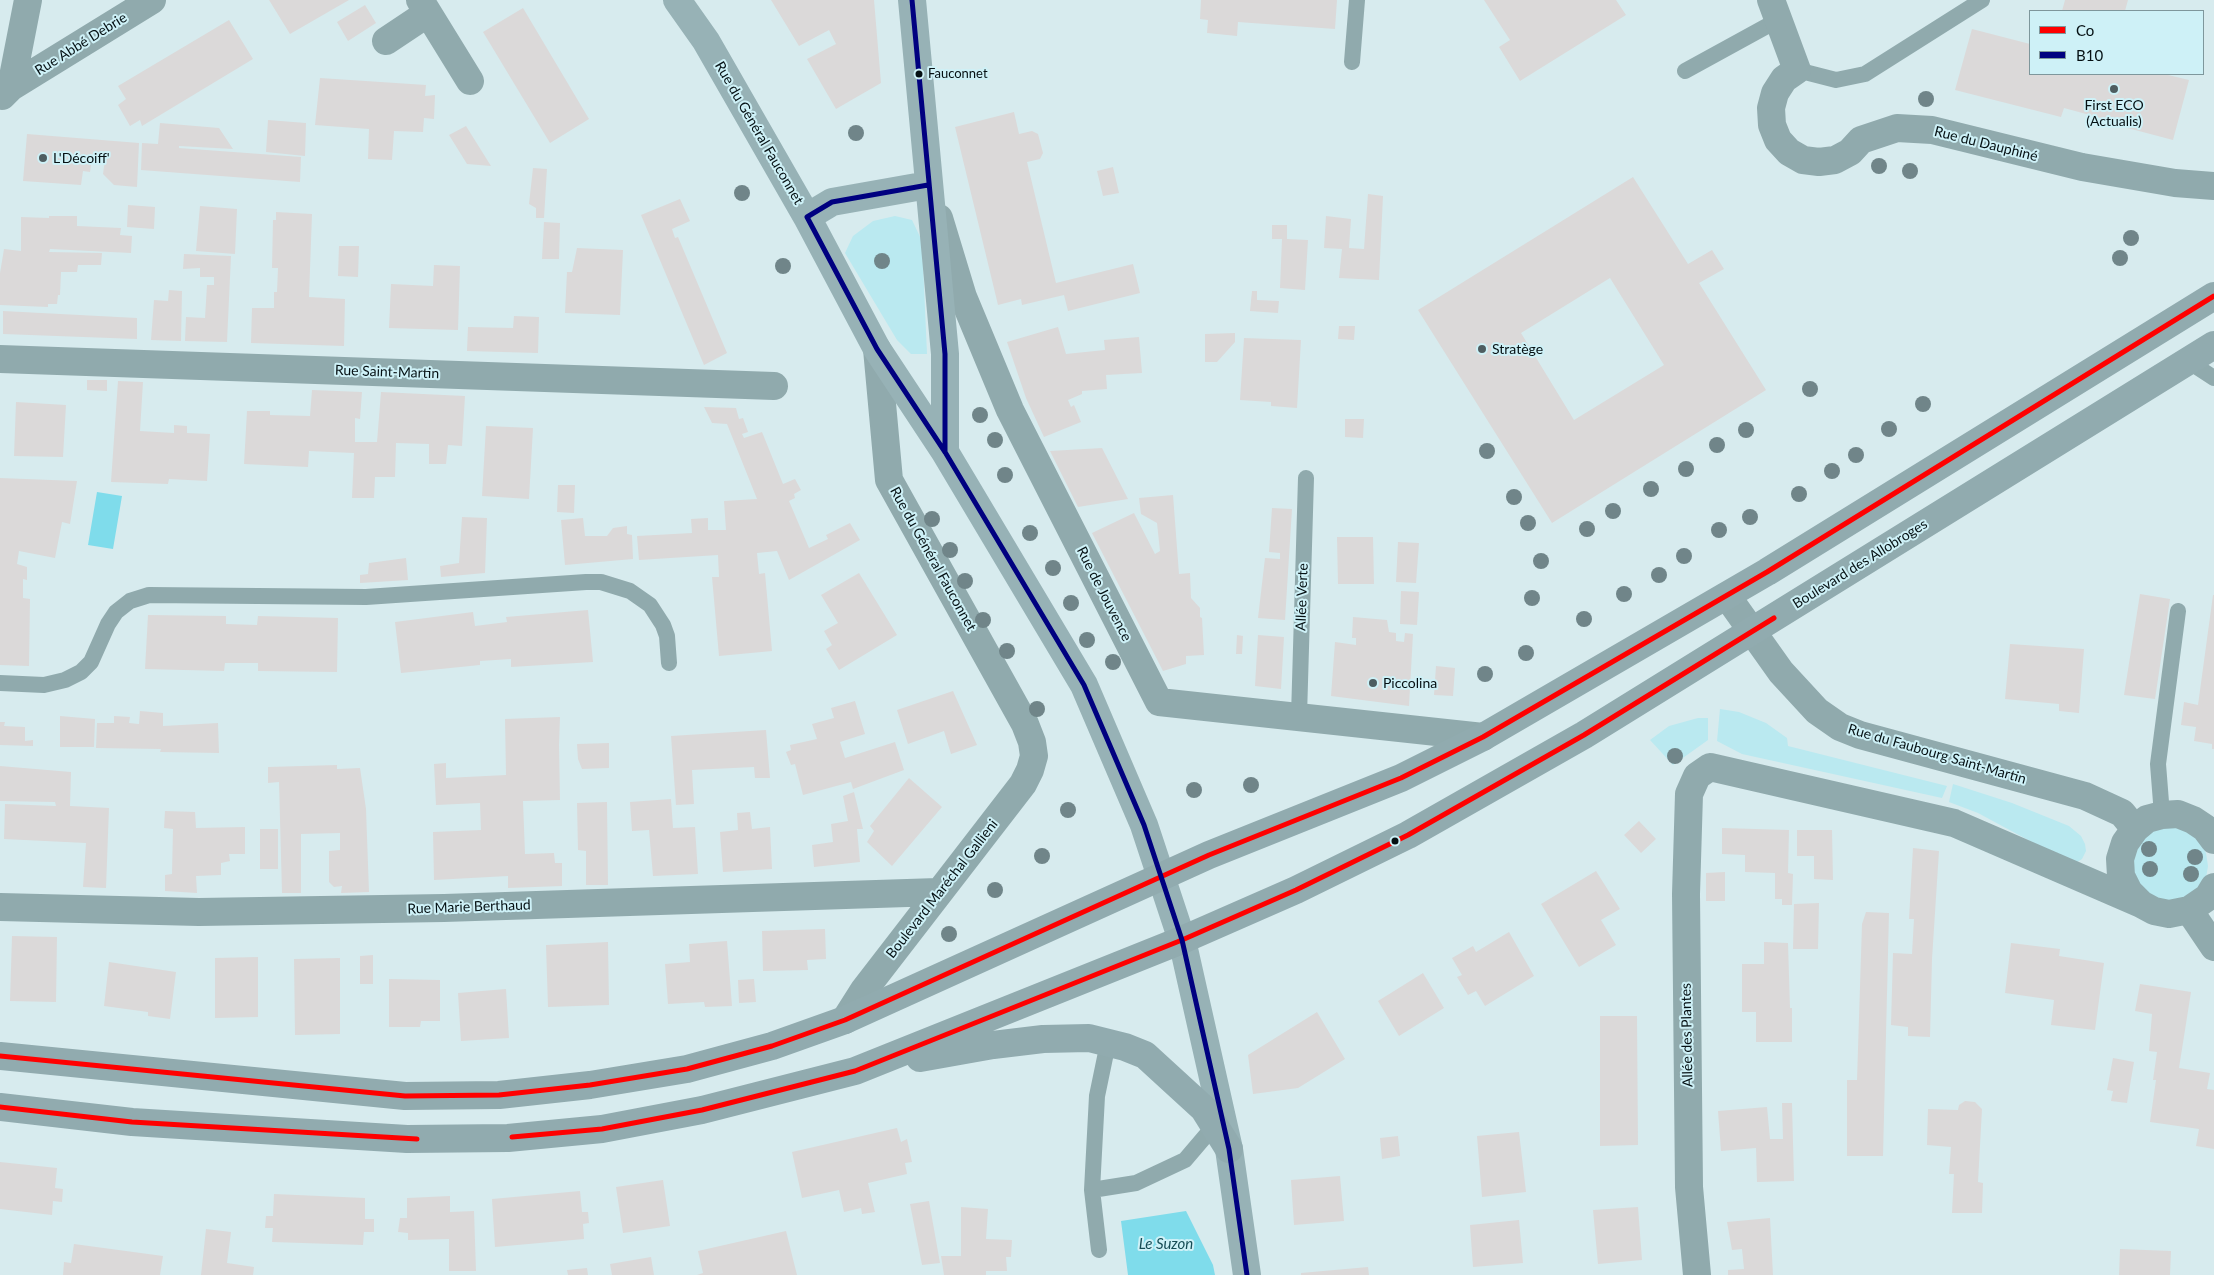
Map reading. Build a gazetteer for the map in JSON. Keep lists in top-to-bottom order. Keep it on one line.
{"streets":{"main road":["Rue du Général Fauconnet","Boulevard des Allobroges","Rue de Jouvence"],"street":["Rue Abbé Debrie","Rue du Dauphiné","Rue Saint-Martin","Rue du Faubourg Saint-Martin","Boulevard Maréchal Gallieni","Rue Marie Berthaud","Allée des Plantes"],"lane":["Allée Verte"]},"crossings":[["Rue du Général Fauconnet","Boulevard des Allobroges"],["Rue du Général Fauconnet","Rue de Jouvence"],["Rue du Général Fauconnet","Boulevard Maréchal Gallieni"],["Boulevard des Allobroges","Rue du Faubourg Saint-Martin"],["Rue de Jouvence","Allée Verte"],["Boulevard Maréchal Gallieni","Rue Marie Berthaud"]],"water":["Le Suzon"],"places":["Fauconnet","First ECO (Actualis)","L'Décoiff'","Stratège","Piccolina"],"lines":["transit line B10","transit line Co"],"legend":["Co","B10"]}
